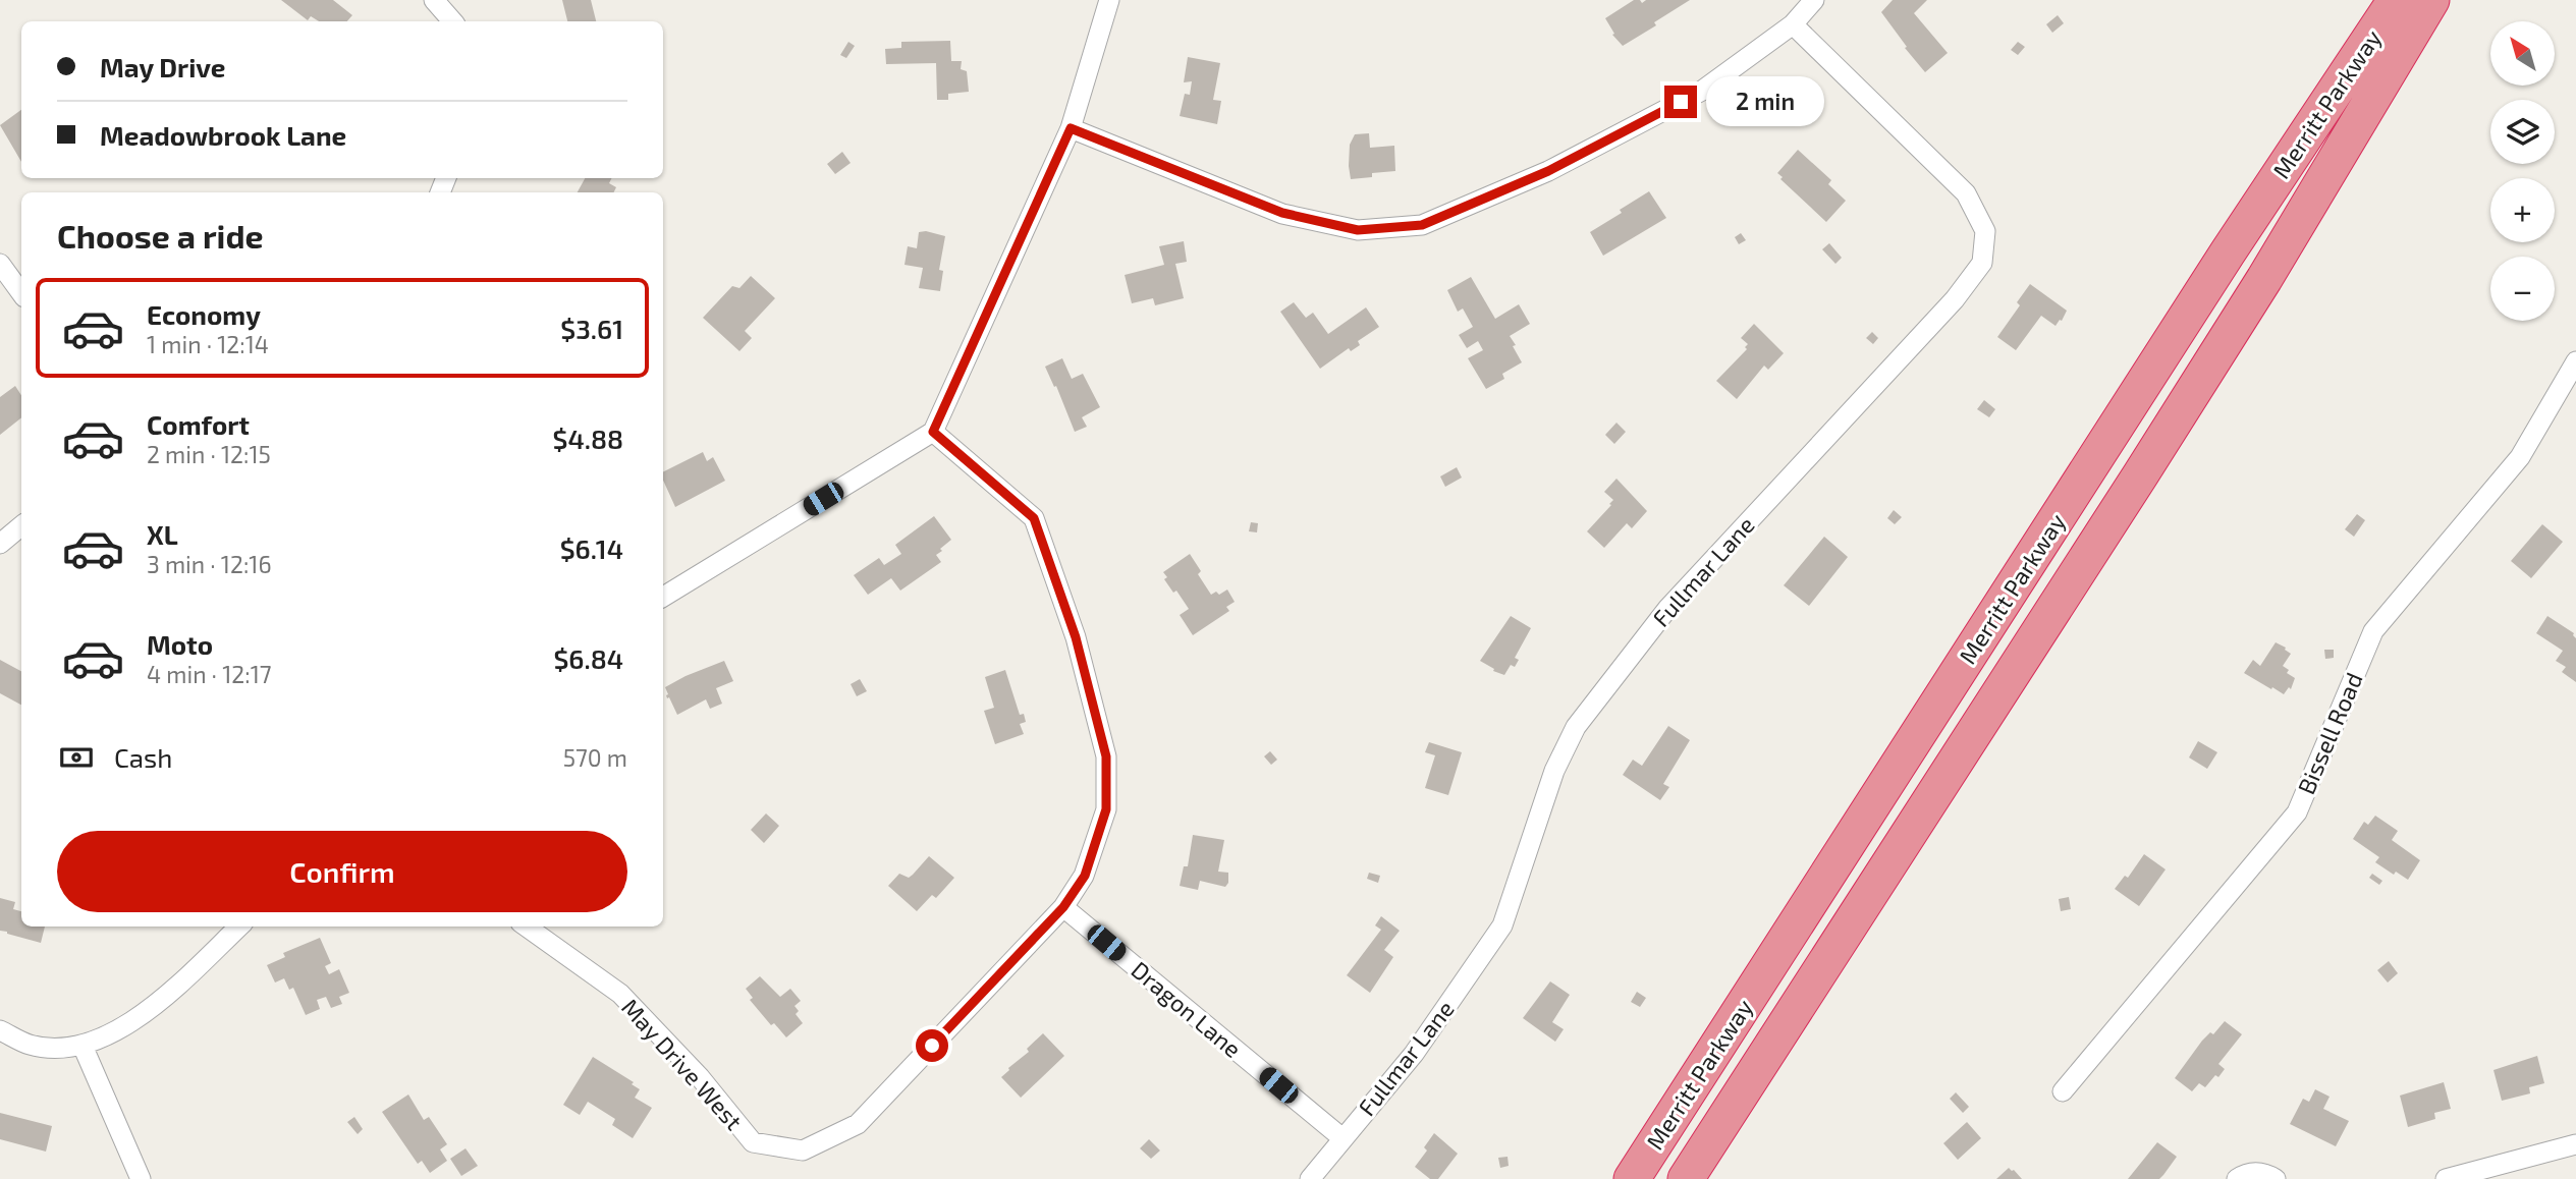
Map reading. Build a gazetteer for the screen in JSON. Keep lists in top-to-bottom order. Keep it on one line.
{"streets":{"highway":["Merritt Parkway"],"street":["Fullmar Lane","Bissell Road","Dragon Lane","May Drive West"]},"crossings":[["Fullmar Lane","Dragon Lane"],["Dragon Lane","May Drive West"]],"north":"top left","page":{"map_buttons":["+","−"],"banner":["May Drive","Meadowbrook Lane"],"bubble":"2 min","heading":"Choose a ride","list":[{"name":"Economy","note":"1 min · 12:14","value":"$3.61"},{"name":"Comfort","note":"2 min · 12:15","value":"$4.88"},{"name":"XL","note":"3 min · 12:16","value":"$6.14"},{"name":"Moto","note":"4 min · 12:17","value":"$6.84"}],"pay":["Cash","570 m"],"buttons":"Confirm"}}
